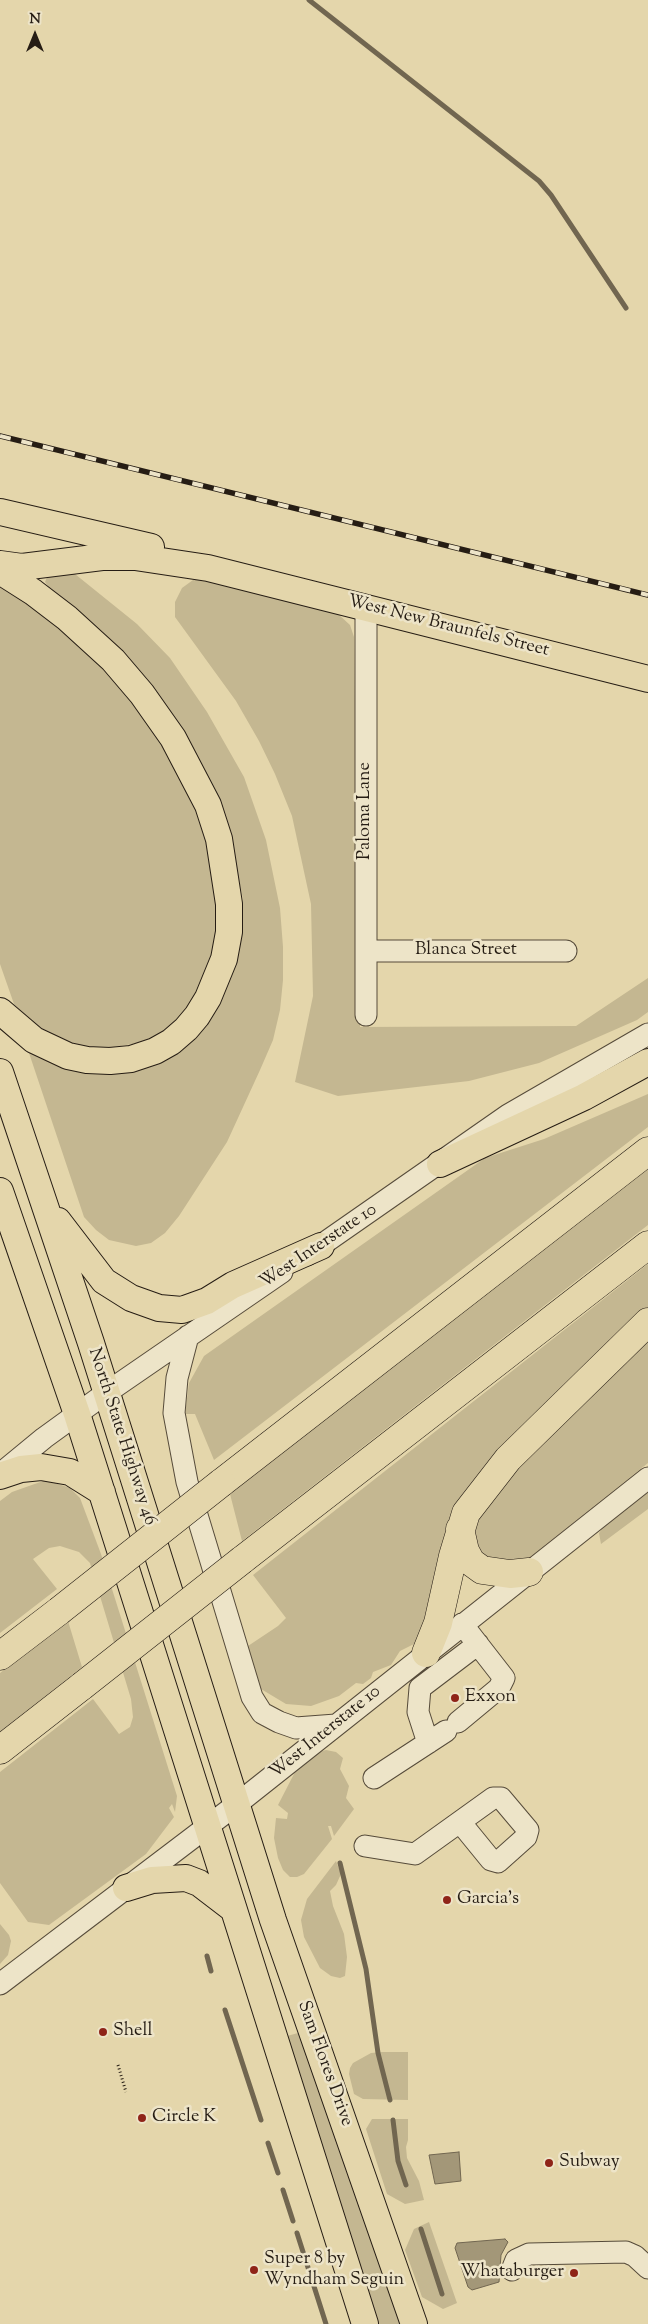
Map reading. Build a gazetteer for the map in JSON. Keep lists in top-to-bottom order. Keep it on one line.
{"streets":{"main road":["West New Braunfels Street","North State Highway 46","Sam Flores Drive"],"street":["Paloma Lane","Blanca Street","West Interstate 10"]},"crossings":[["West New Braunfels Street","Paloma Lane"],["Paloma Lane","Blanca Street"],["West Interstate 10","North State Highway 46"],["West Interstate 10","Sam Flores Drive"],["North State Highway 46","Sam Flores Drive"]],"places":["Exxon","Garcia’s","Shell","Circle K","Subway","Super 8 by Wyndham Seguin","Whataburger"],"north":"top"}
